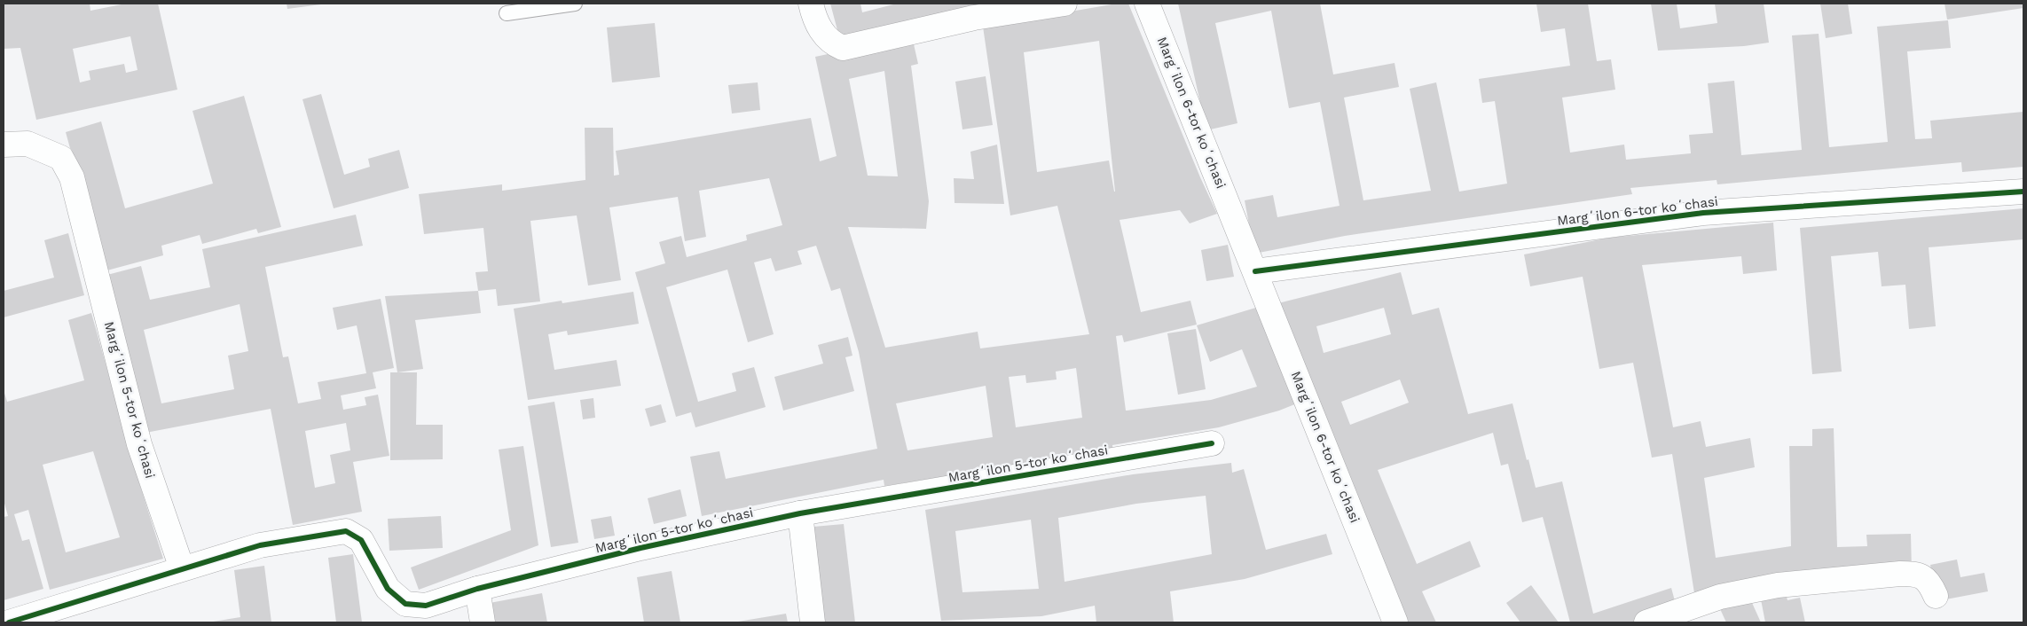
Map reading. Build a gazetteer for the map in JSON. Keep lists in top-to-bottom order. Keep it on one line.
{"streets":{"street":["Margʻilon 6-tor koʻchasi","Margʻilon 5-tor koʻchasi"]}}
